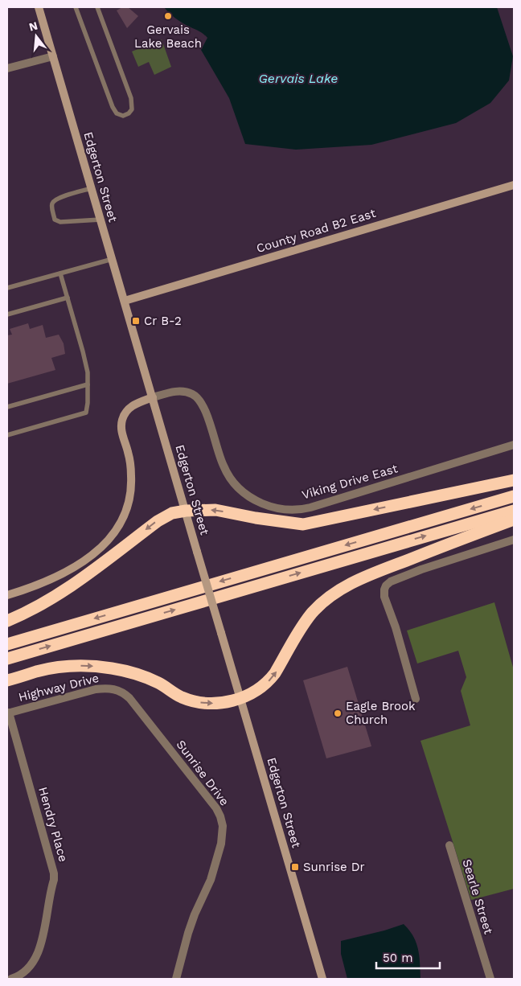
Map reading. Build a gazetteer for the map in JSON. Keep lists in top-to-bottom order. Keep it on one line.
{"streets":{"street":["Edgerton Street","County Road B2 East","Viking Drive East","Highway Drive","Sunrise Drive","Hendry Place","Searle Street"]},"crossings":[["Edgerton Street","County Road B2 East"],["Edgerton Street","Viking Drive East"],["Highway Drive","Sunrise Drive"],["Highway Drive","Hendry Place"]],"water":["Gervais Lake"],"places":{"other":["Gervais Lake Beach","Eagle Brook Church"],"transit":["Cr B-2","Sunrise Dr"]},"scale_bar":"50 m","north":"top"}
